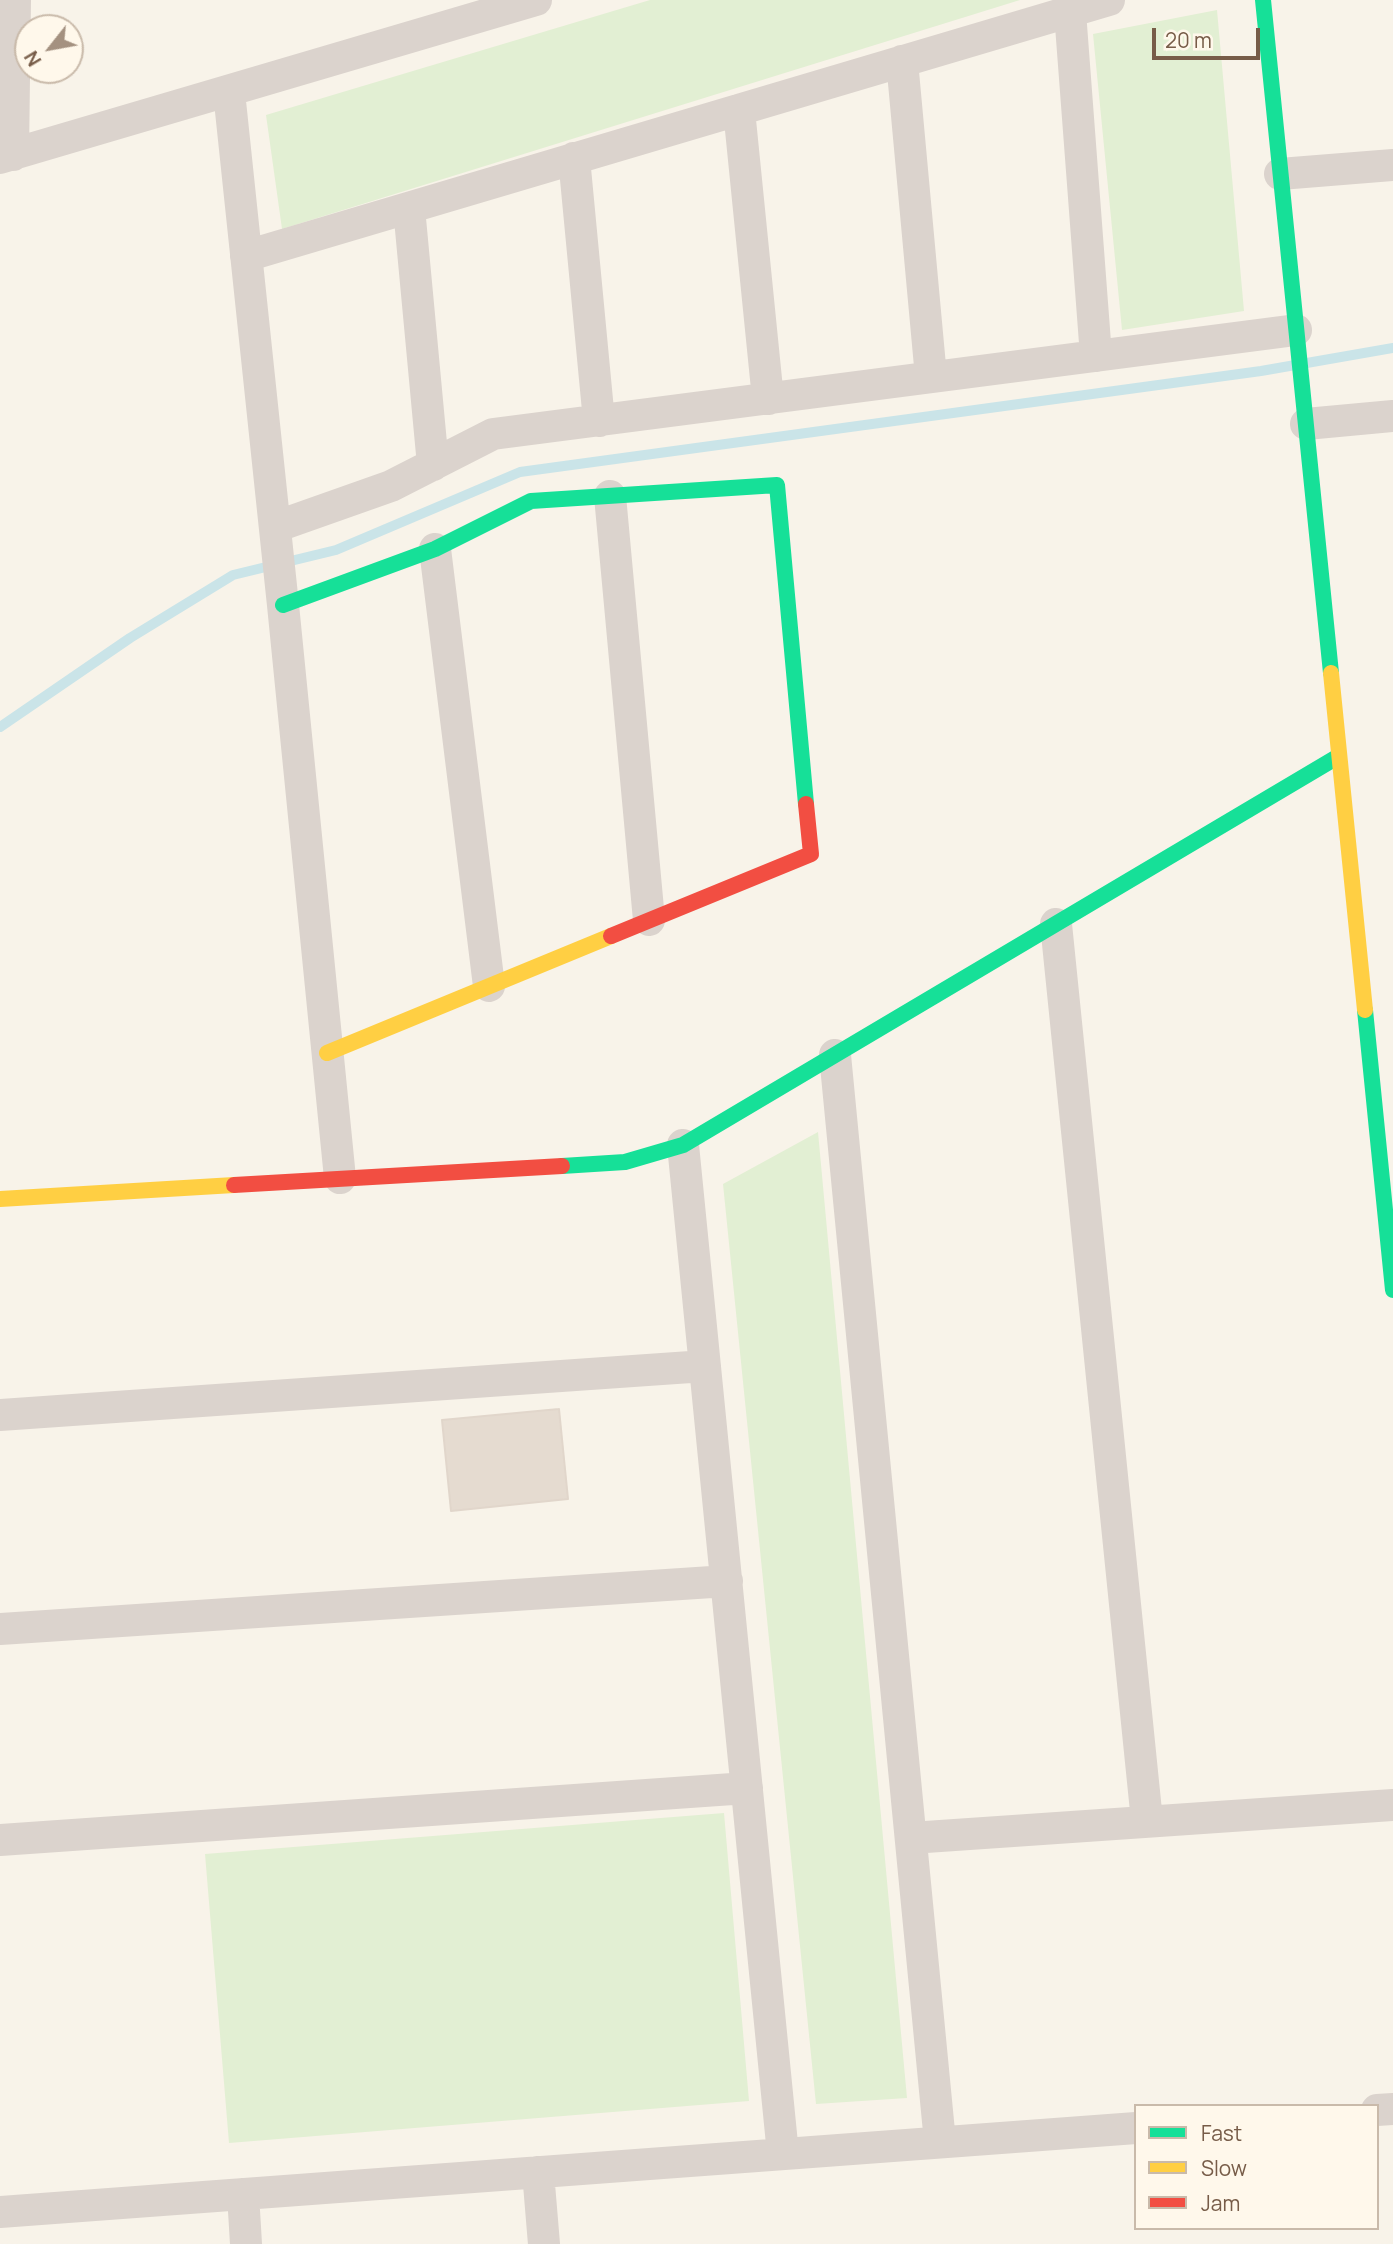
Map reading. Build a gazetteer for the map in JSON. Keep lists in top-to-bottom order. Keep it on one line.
{"legend":["Fast","Slow","Jam"],"scale_bar":"20 m","north":"bottom left"}
